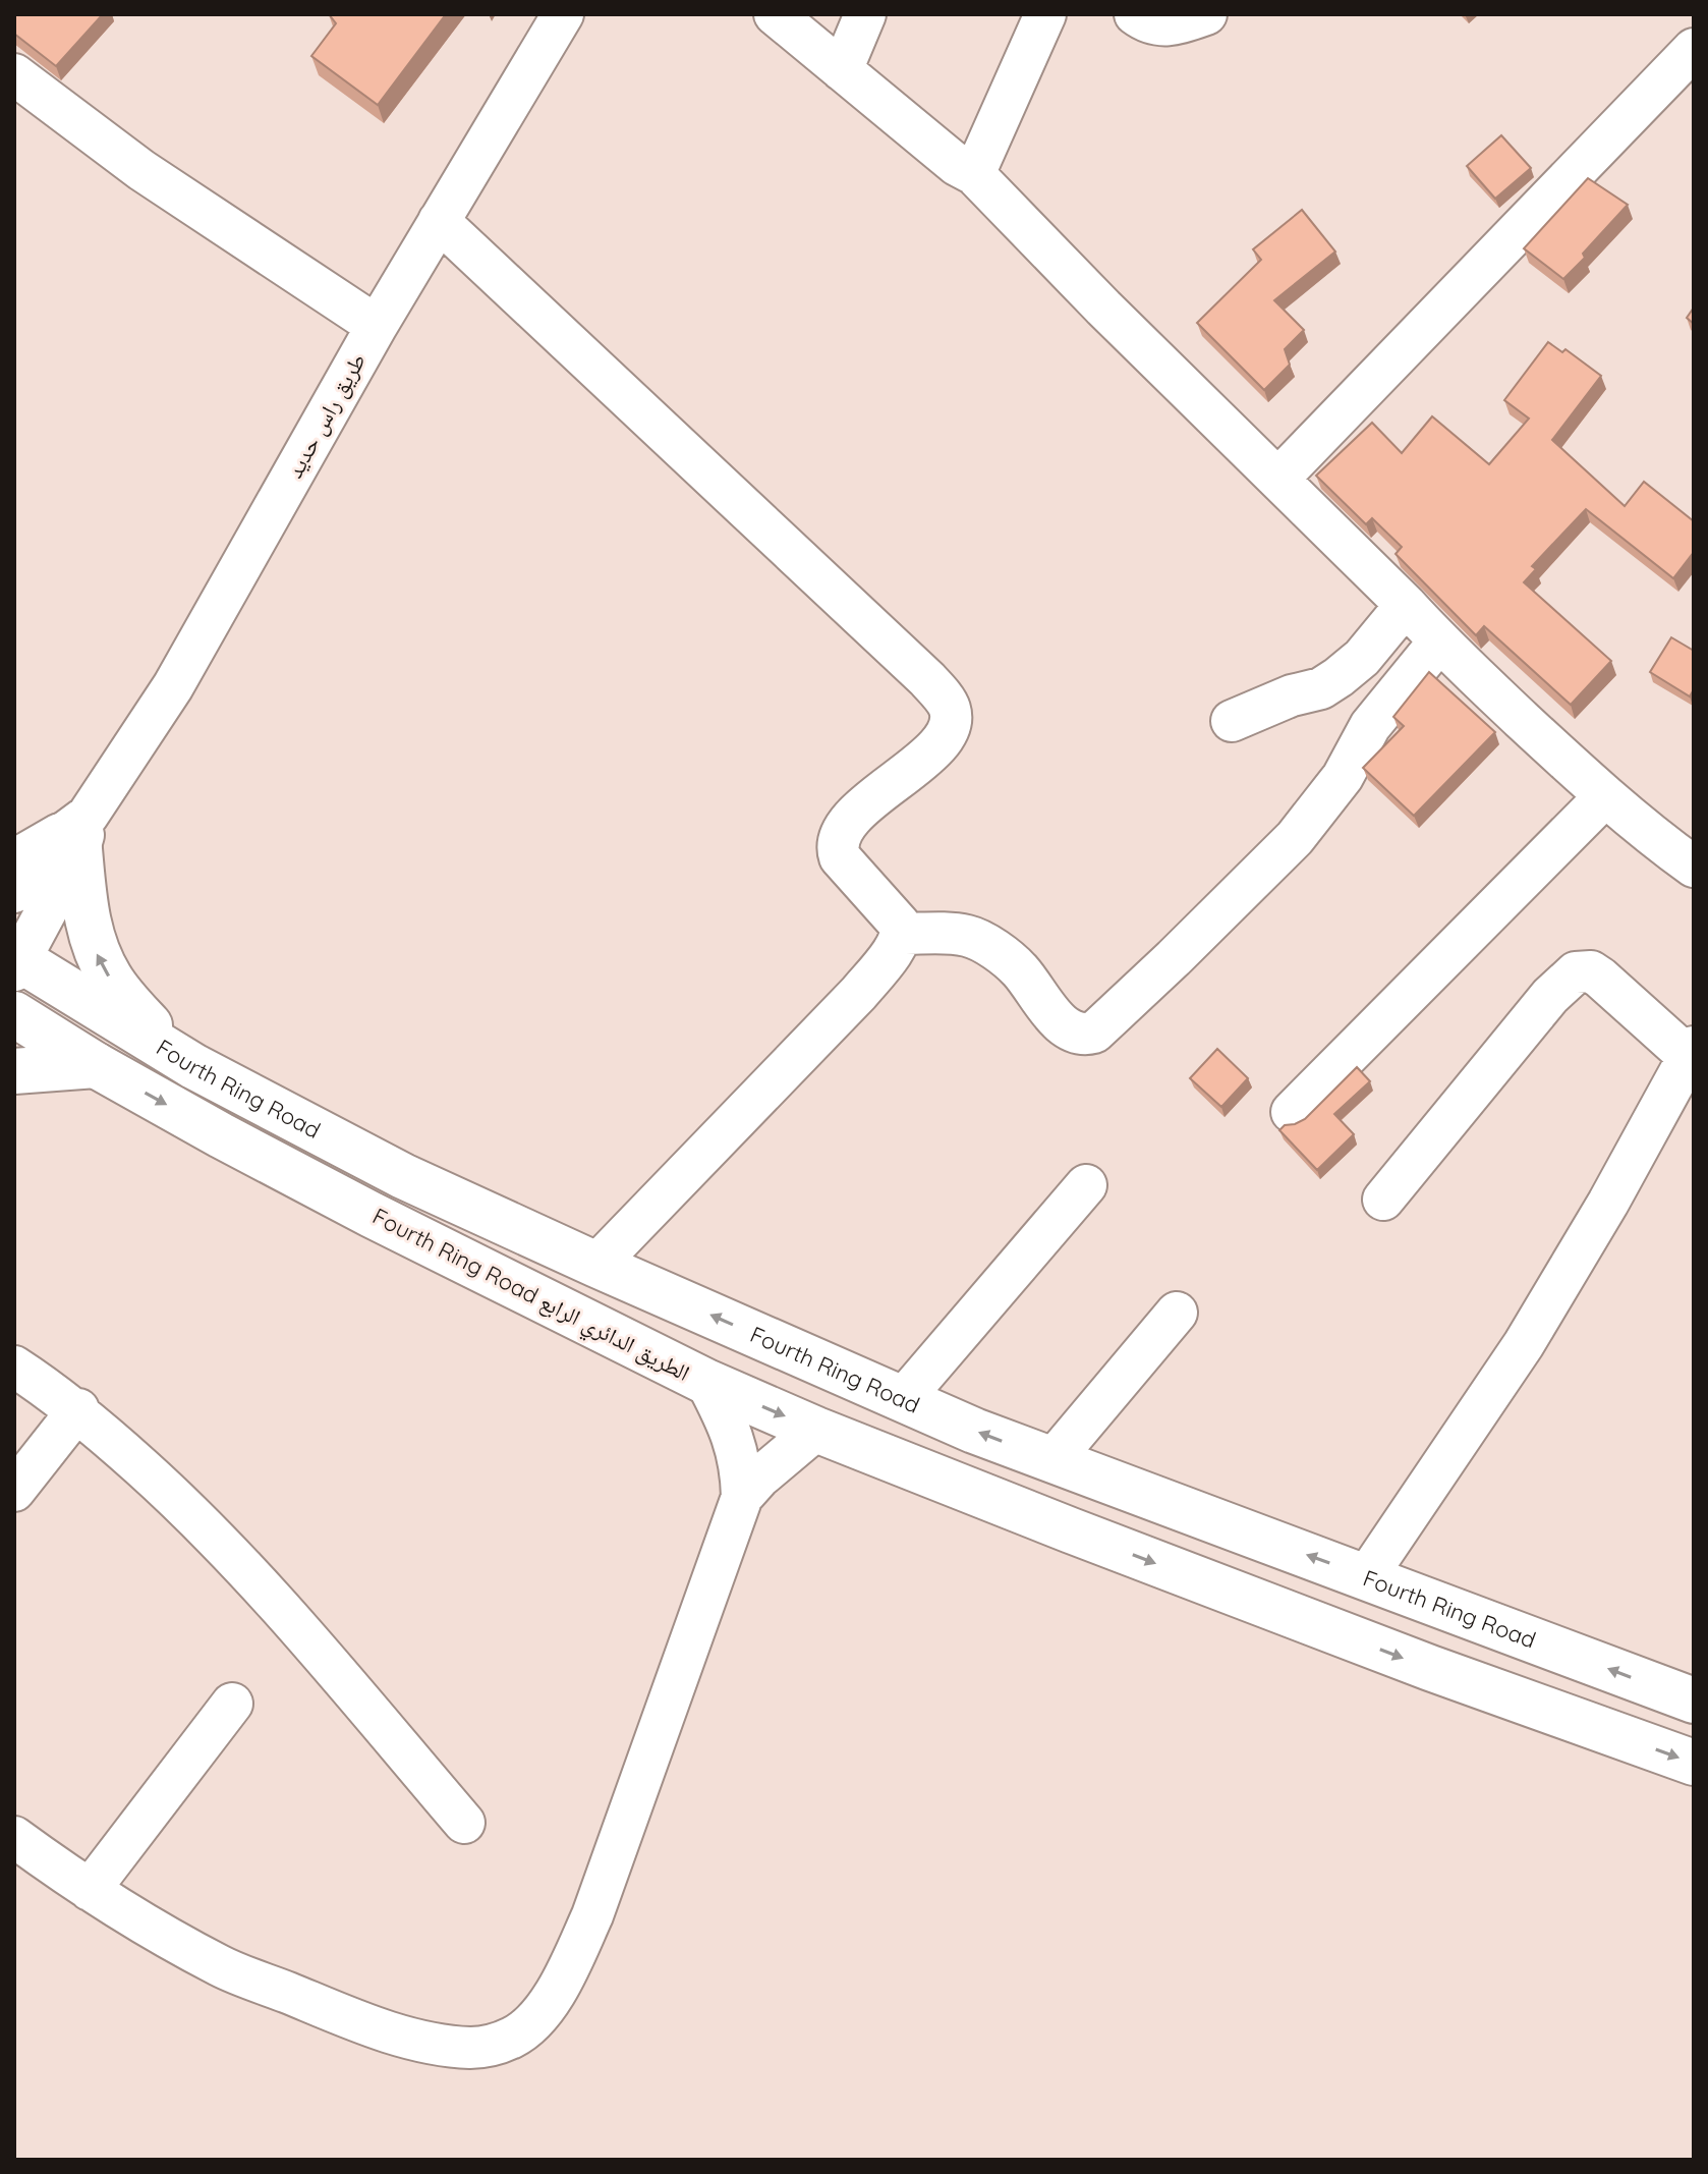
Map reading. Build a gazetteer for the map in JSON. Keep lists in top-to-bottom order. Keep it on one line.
{"streets":{"main road":["Fourth Ring Road","Fourth Ring Road الطريق الدائري الرابع"],"street":["طريق راس حديد"]},"crossings":[["طريق راس حديد","Fourth Ring Road"]],"one_way":["Fourth Ring Road","Fourth Ring Road الطريق الدائري الرابع"]}
